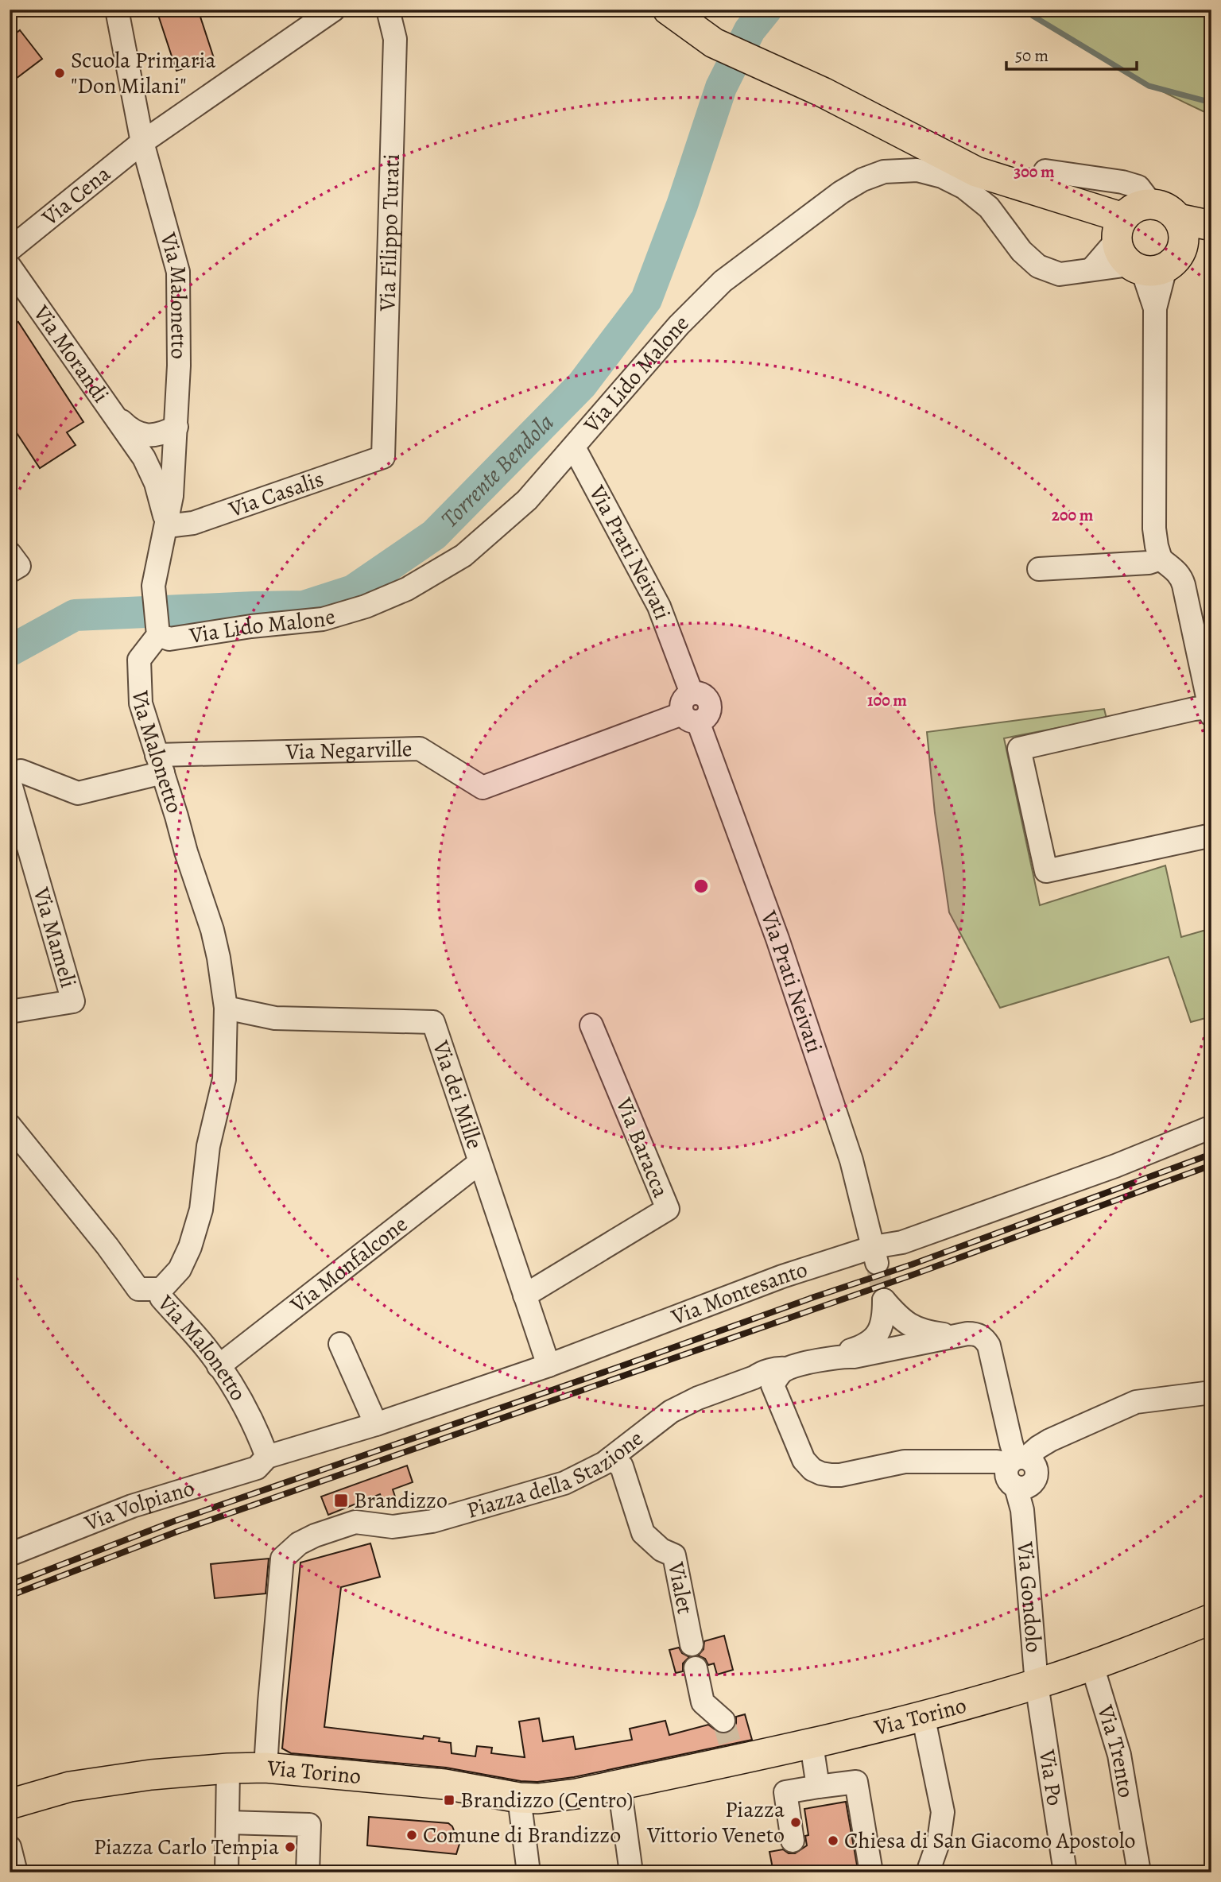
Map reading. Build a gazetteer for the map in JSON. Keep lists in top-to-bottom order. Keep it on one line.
{"streets":{"main road":["Via Torino"],"street":["Via Cena","Via Filippo Turati","Via Malonetto","Via Morandi","Via Lido Malone","Via Casalis","Via Prati Neivati","Via Negarville","Via Mameli","Via dei Mille","Via Baracca","Via Monfalcone","Via Montesanto","Piazza della Stazione","Via Volpiano","Vialet","Via Gondolo","Via Trento","Via Po"]},"crossings":[["Via Cena","Via Malonetto"],["Via Filippo Turati","Via Casalis"],["Via Malonetto","Via Morandi"],["Via Malonetto","Via Lido Malone"],["Via Malonetto","Via Casalis"],["Via Malonetto","Via Negarville"],["Via Malonetto","Via dei Mille"],["Via Malonetto","Via Monfalcone"],["Via Malonetto","Via Montesanto"],["Via Malonetto","Via Volpiano"],["Via Morandi","Via Casalis"],["Via Lido Malone","Via Prati Neivati"],["Via Prati Neivati","Via Negarville"],["Via Prati Neivati","Via Montesanto"],["Via dei Mille","Via Baracca"],["Via dei Mille","Via Monfalcone"],["Via dei Mille","Via Montesanto"],["Via Montesanto","Via Volpiano"],["Piazza della Stazione","Vialet"],["Piazza della Stazione","Via Torino"],["Via Gondolo","Via Torino"],["Via Gondolo","Via Po"],["Via Torino","Via Trento"],["Via Torino","Via Po"]],"water":["Torrente Bendola"],"places":{"other":["Scuola Primaria \"Don Milani\"","Piazza Vittorio Veneto","Comune di Brandizzo","Chiesa di San Giacomo Apostolo","Piazza Carlo Tempia"],"transit":["Brandizzo","Brandizzo (Centro)"]},"scale_bar":"50 m","rings":["300 m","200 m","100 m"]}
